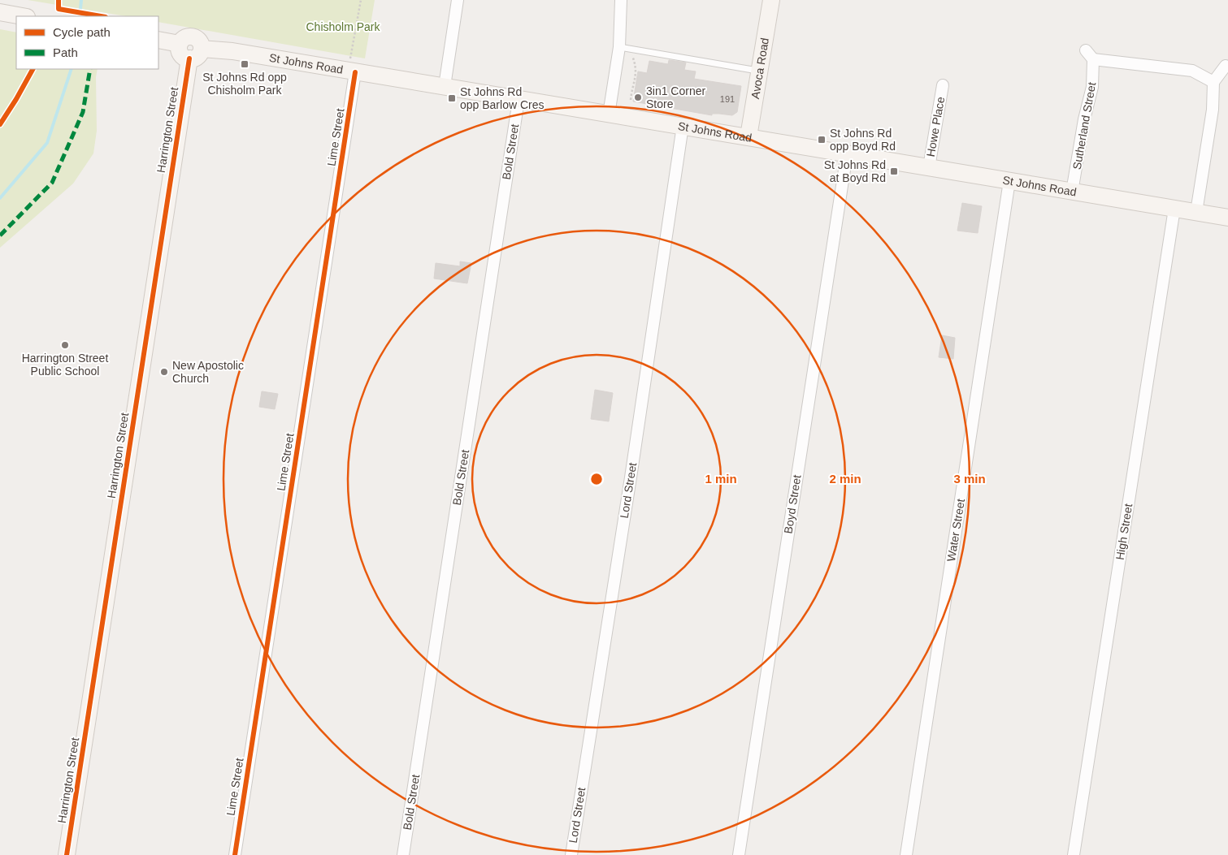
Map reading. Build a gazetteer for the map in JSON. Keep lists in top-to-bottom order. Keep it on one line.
{"streets":{"main road":["St Johns Road","Avoca Road","Harrington Street"],"street":["Sutherland Street","Howe Place","Lime Street","Bold Street","Lord Street","Boyd Street","Water Street","High Street"]},"crossings":[["St Johns Road","Avoca Road"],["St Johns Road","Sutherland Street"],["St Johns Road","Howe Place"],["St Johns Road","Harrington Street"],["St Johns Road","Lime Street"],["St Johns Road","Bold Street"],["St Johns Road","Lord Street"],["St Johns Road","Boyd Street"],["St Johns Road","Water Street"],["St Johns Road","High Street"]],"parks":["Chisholm Park"],"places":{"transit":["St Johns Rd opp Chisholm Park","St Johns Rd opp Barlow Cres","St Johns Rd opp Boyd Rd","St Johns Rd at Boyd Rd"],"other":["3in1 Corner Store","Harrington Street Public School","New Apostolic Church"]},"house_numbers":["191"],"legend":["Cycle path","Path"],"rings":["1 min","2 min","3 min"]}
